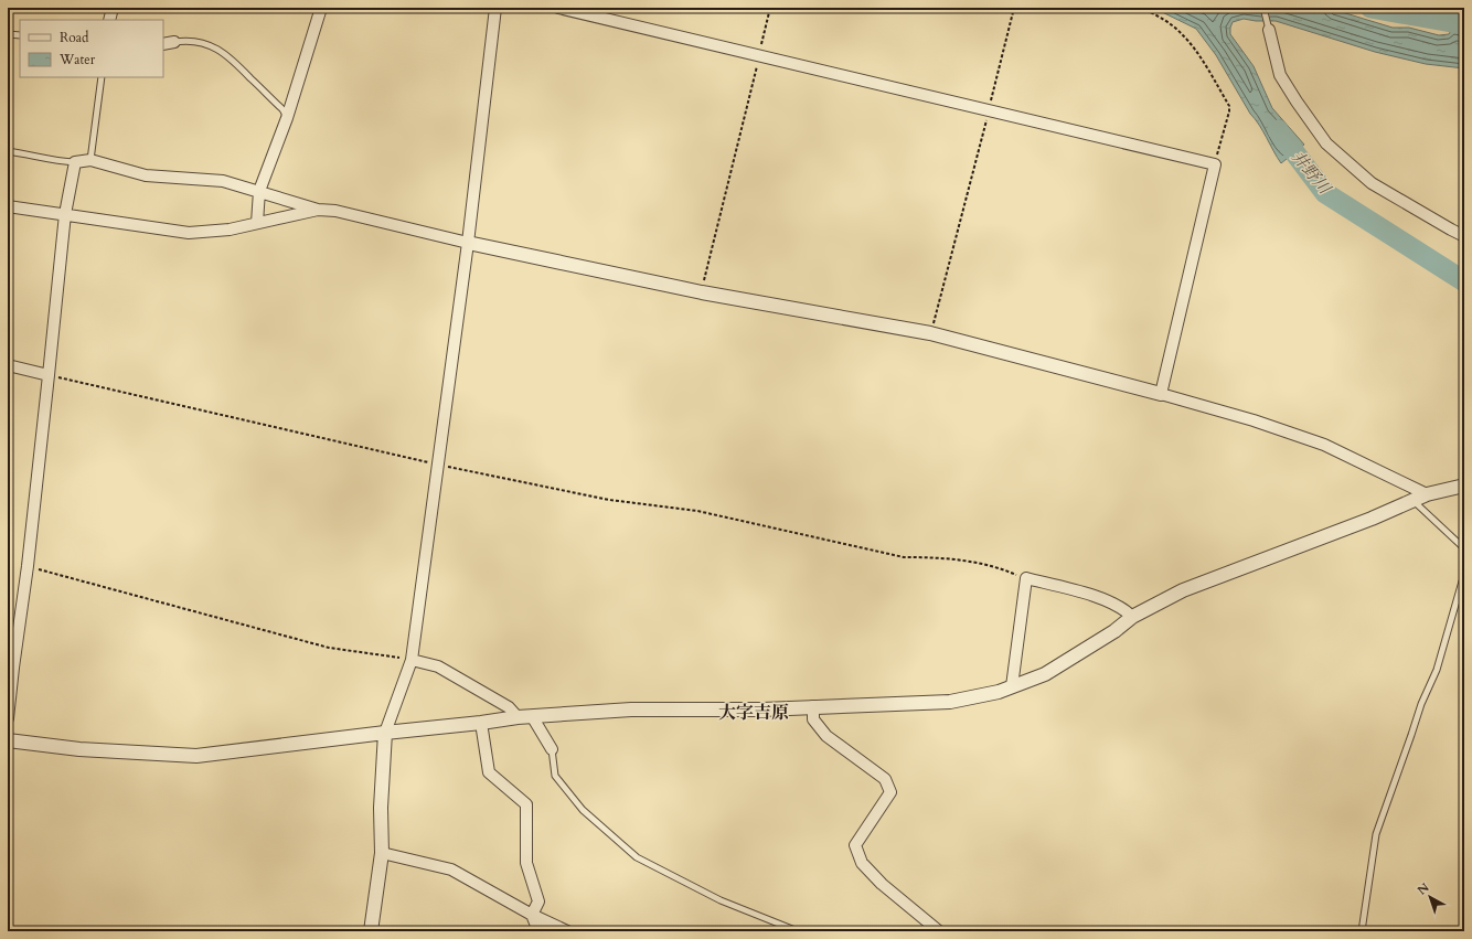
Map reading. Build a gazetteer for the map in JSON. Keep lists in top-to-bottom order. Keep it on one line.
{"districts":["大字吉原"],"water":["井野川"],"legend":["Road","Water"],"north":"top left"}
